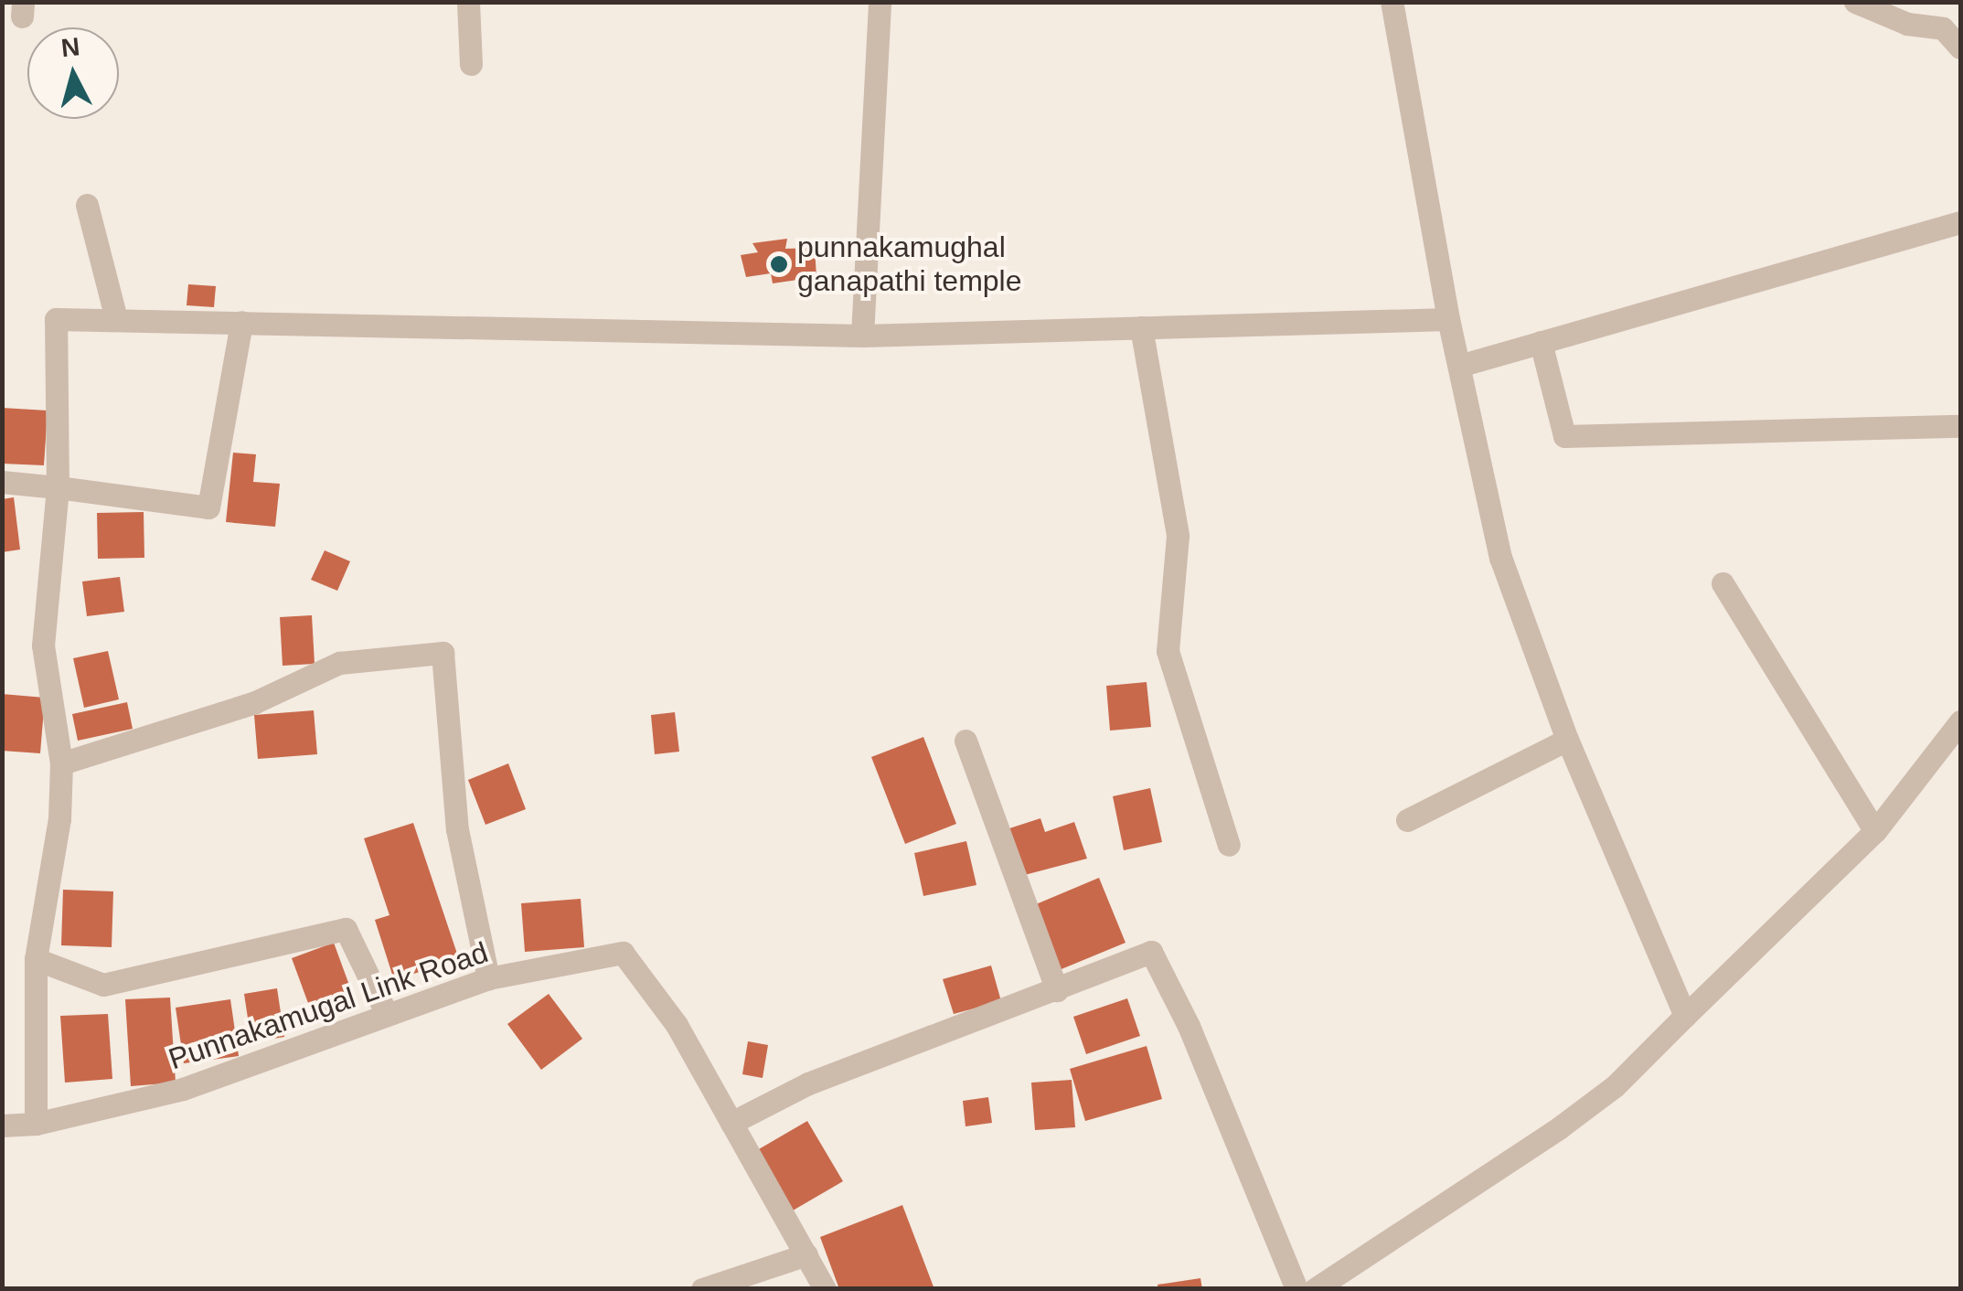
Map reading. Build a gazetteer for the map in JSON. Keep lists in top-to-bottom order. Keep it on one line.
{"streets":{"street":["Punnakamugal Link Road"]},"places":["punnakamughal ganapathi temple"],"north":"top"}
